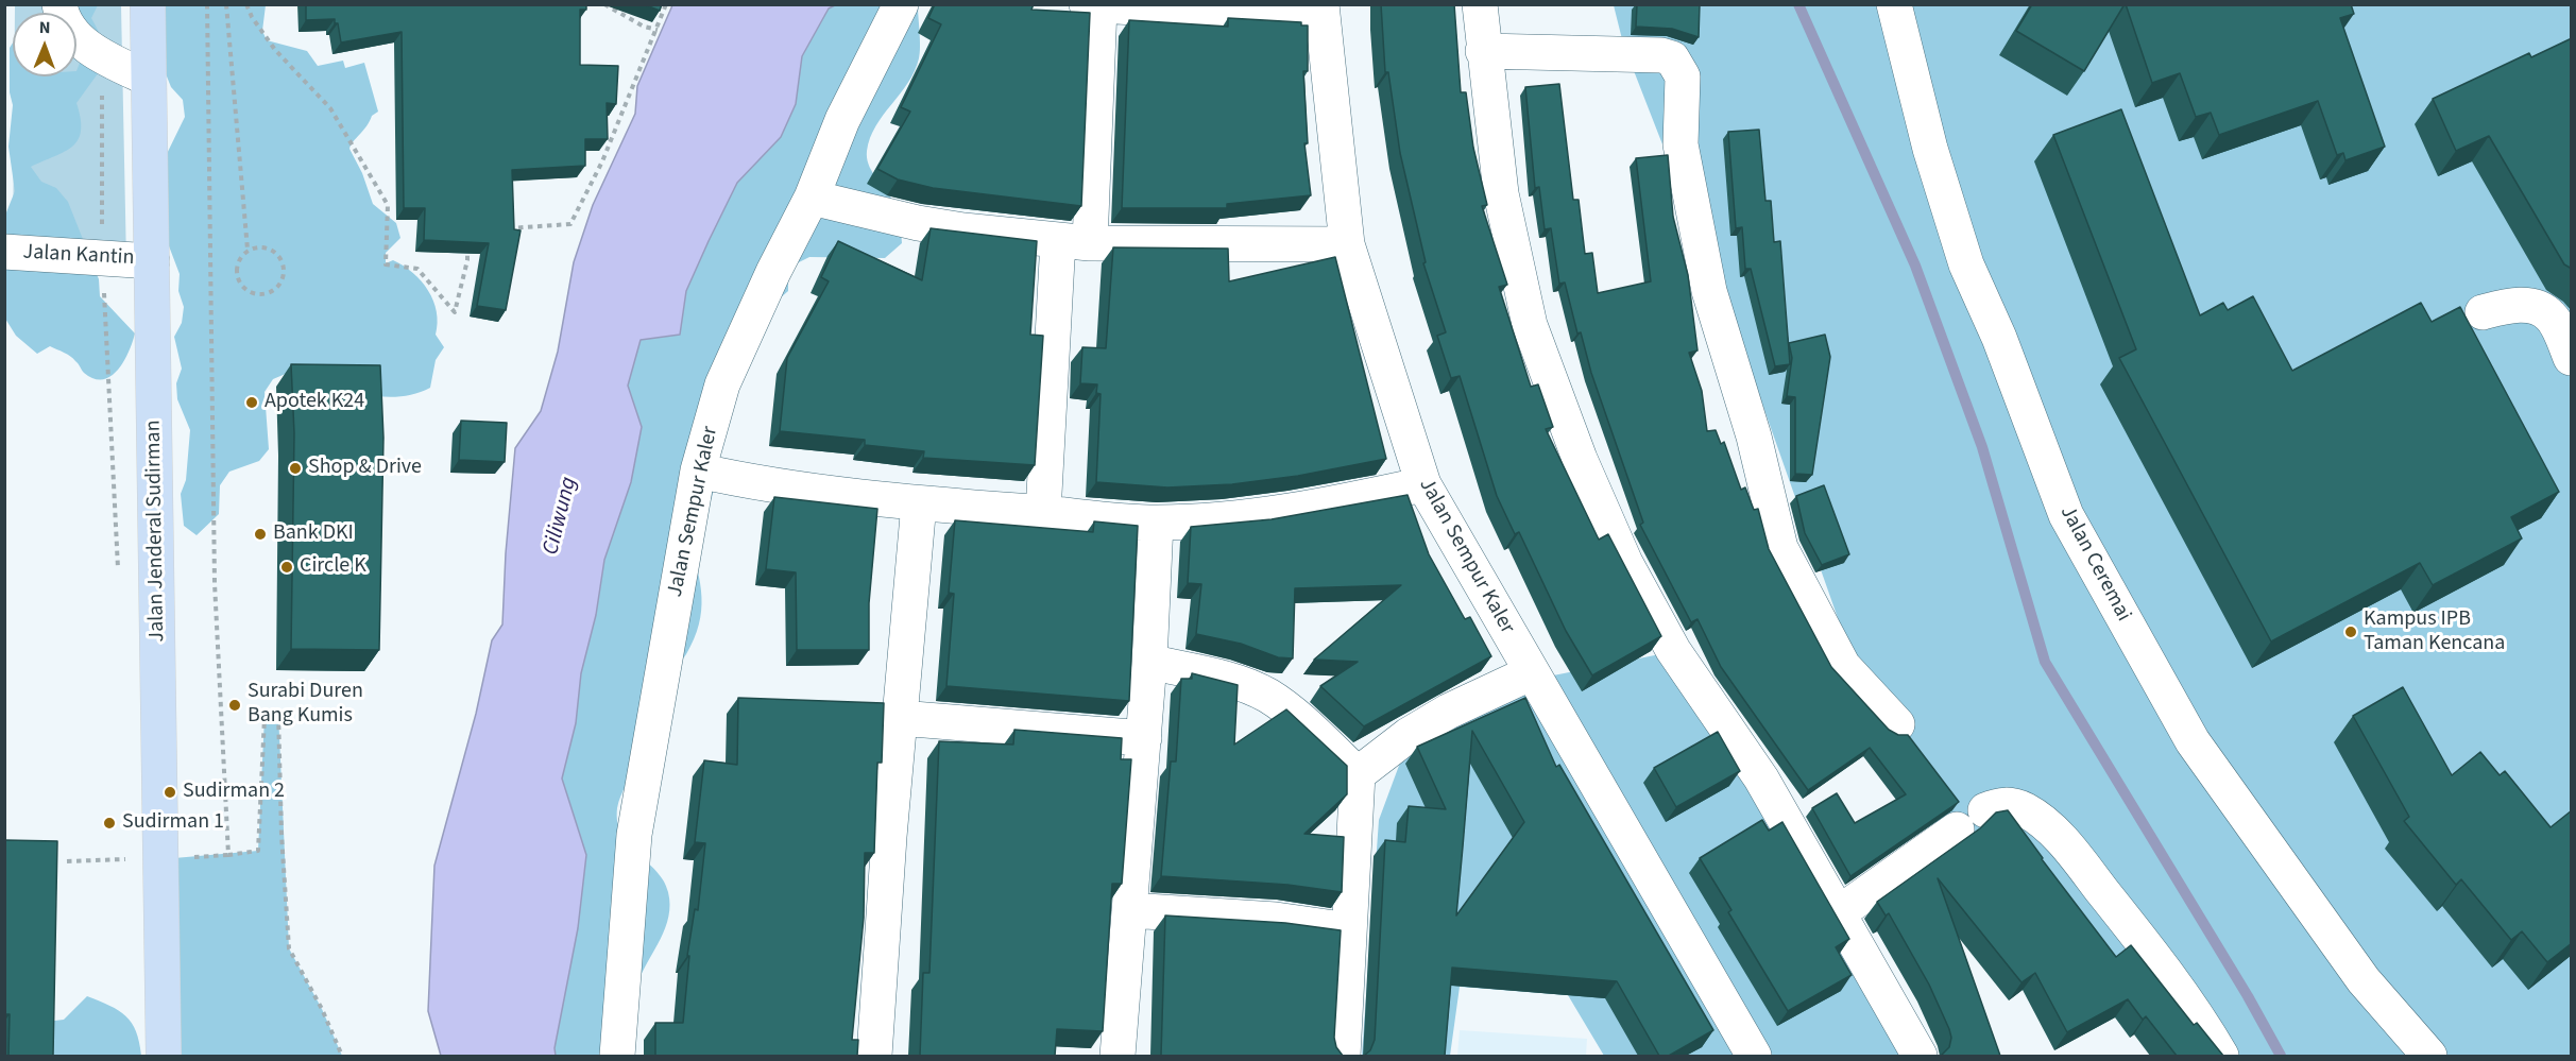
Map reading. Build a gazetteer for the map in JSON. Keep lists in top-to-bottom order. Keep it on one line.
{"streets":{"main road":["Jalan Jenderal Sudirman"],"street":["Jalan Kantin","Jalan Sempur Kaler","Jalan Ceremai"]},"crossings":[["Jalan Kantin","Jalan Jenderal Sudirman"]],"water":["Ciliwung"],"places":["Apotek K24","Shop & Drive","Bank DKI","Circle K","Kampus IPB Taman Kencana","Surabi Duren Bang Kumis","Sudirman 2","Sudirman 1"],"north":"top"}
